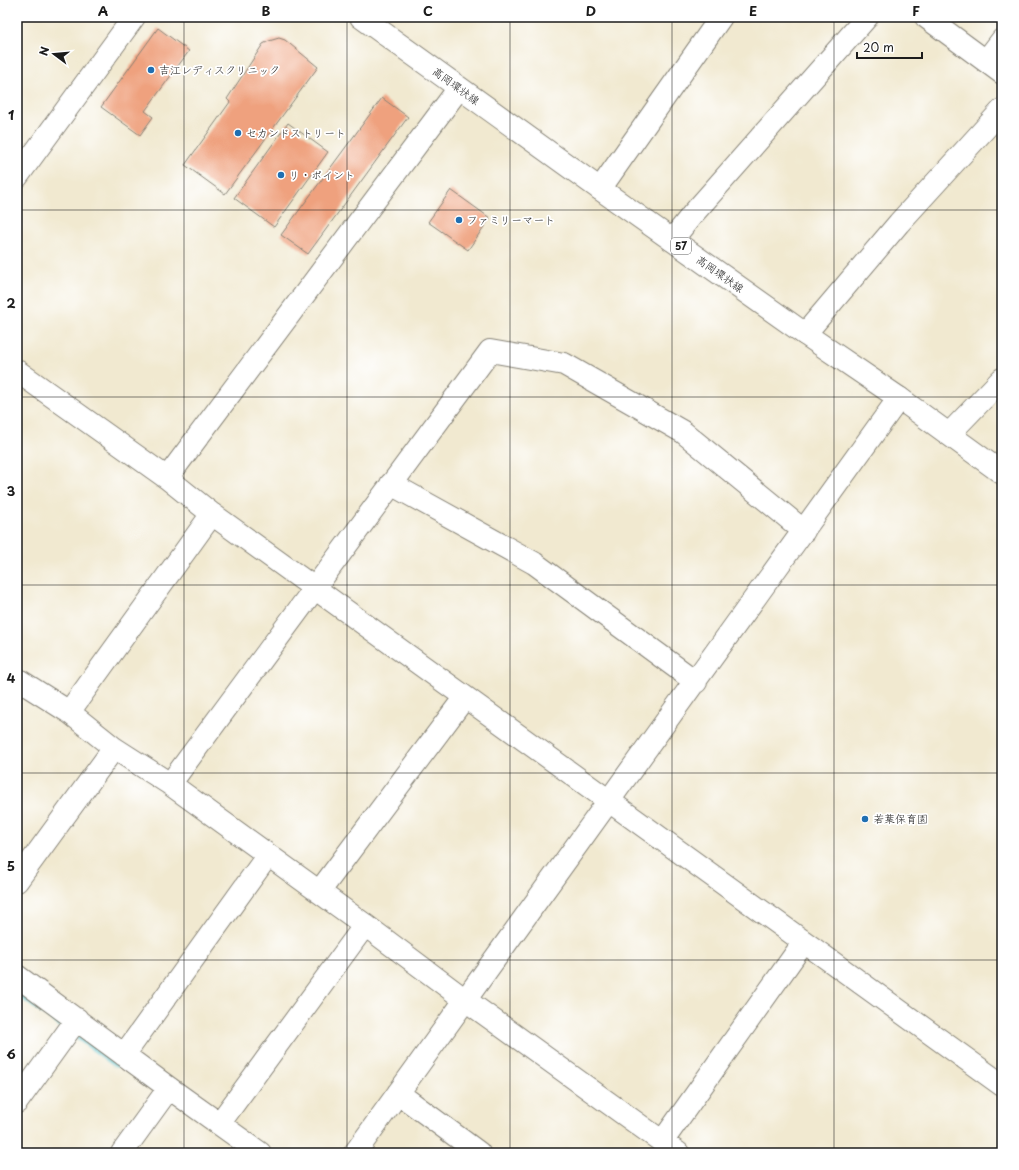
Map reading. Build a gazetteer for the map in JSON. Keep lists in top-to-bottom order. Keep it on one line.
{"streets":{"street":["高岡環状線","57"]},"places":["吉江レディスクリニック","セカンドストリート","リ・ポイント","ファミリーマート","若葉保育園"],"scale_bar":"20 m","north":"left","grid":{"columns":["A","B","C","D","E","F"],"rows":["1","2","3","4","5","6"]}}
